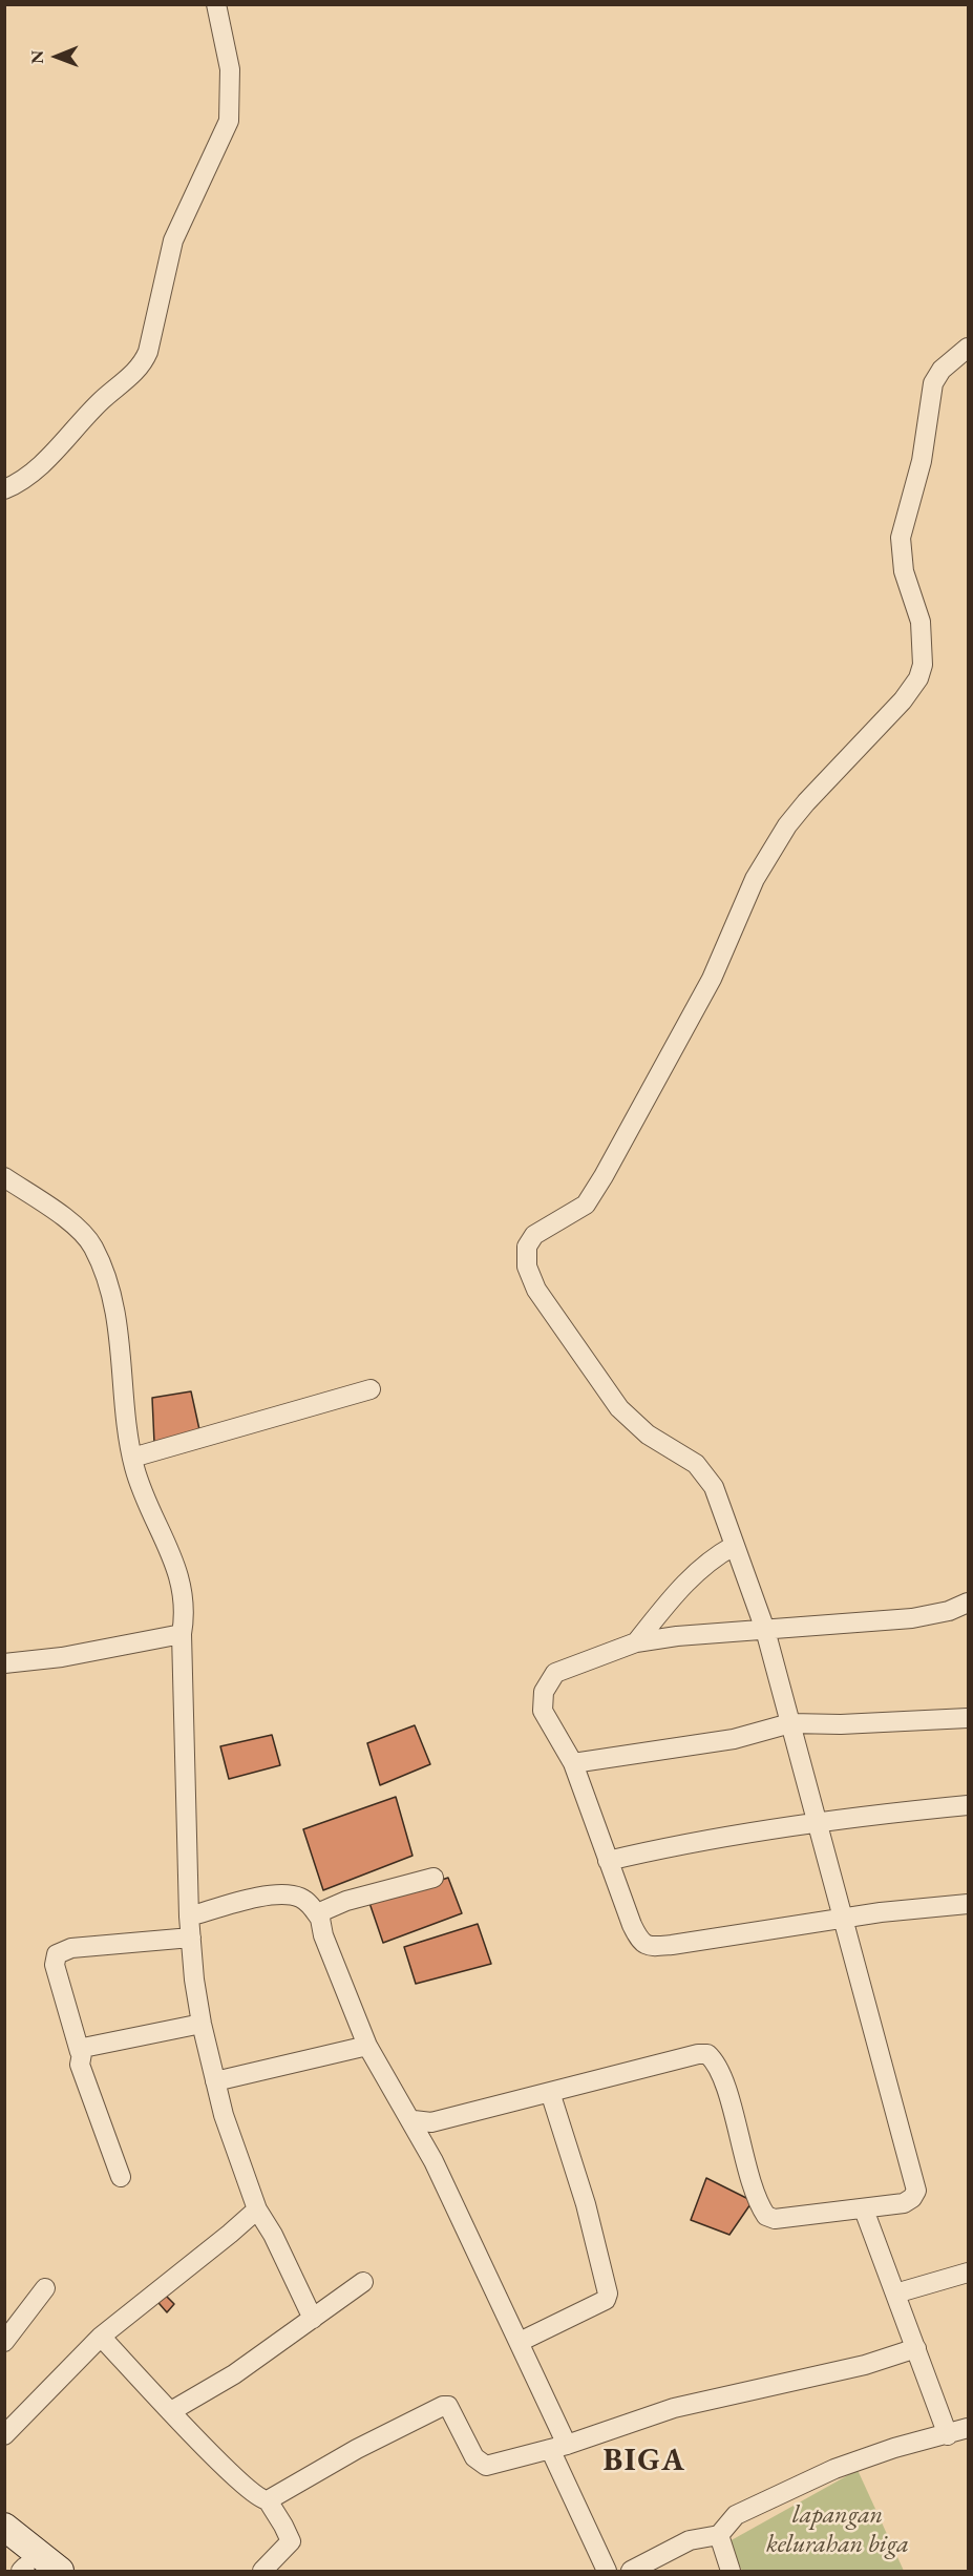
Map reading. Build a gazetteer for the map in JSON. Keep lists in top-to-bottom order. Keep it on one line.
{"districts":["BIGA"],"parks":["lapangan kelurahan biga"],"north":"left"}
